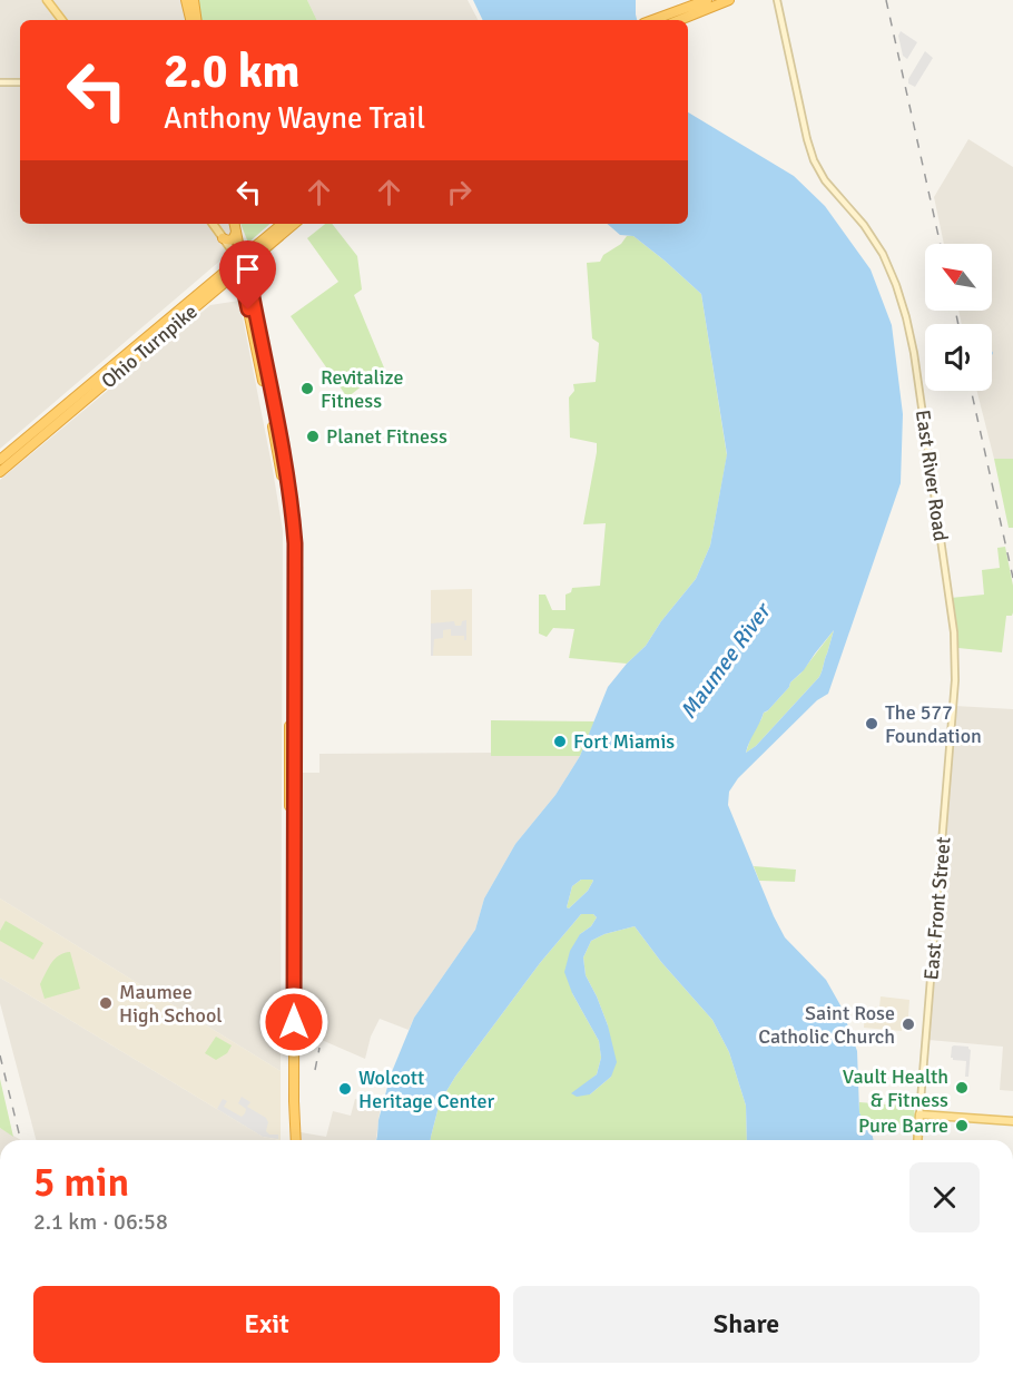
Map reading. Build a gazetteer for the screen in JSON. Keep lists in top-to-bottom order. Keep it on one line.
{"streets":{"highway":["Ohio Turnpike"],"main road":["East River Road","East Front Street"]},"crossings":[["East River Road","East Front Street"]],"water":["Maumee River"],"places":["Revitalize Fitness","Planet Fitness","The 577 Foundation","Fort Miamis","Maumee High School","Saint Rose Catholic Church","Vault Health & Fitness","Wolcott Heritage Center","Pure Barre"],"north":"top left","page":{"turn":["2.0 km","Anthony Wayne Trail"],"heading":["5 min","2.1 km · 06:58"],"buttons":["Exit","Share"]}}
